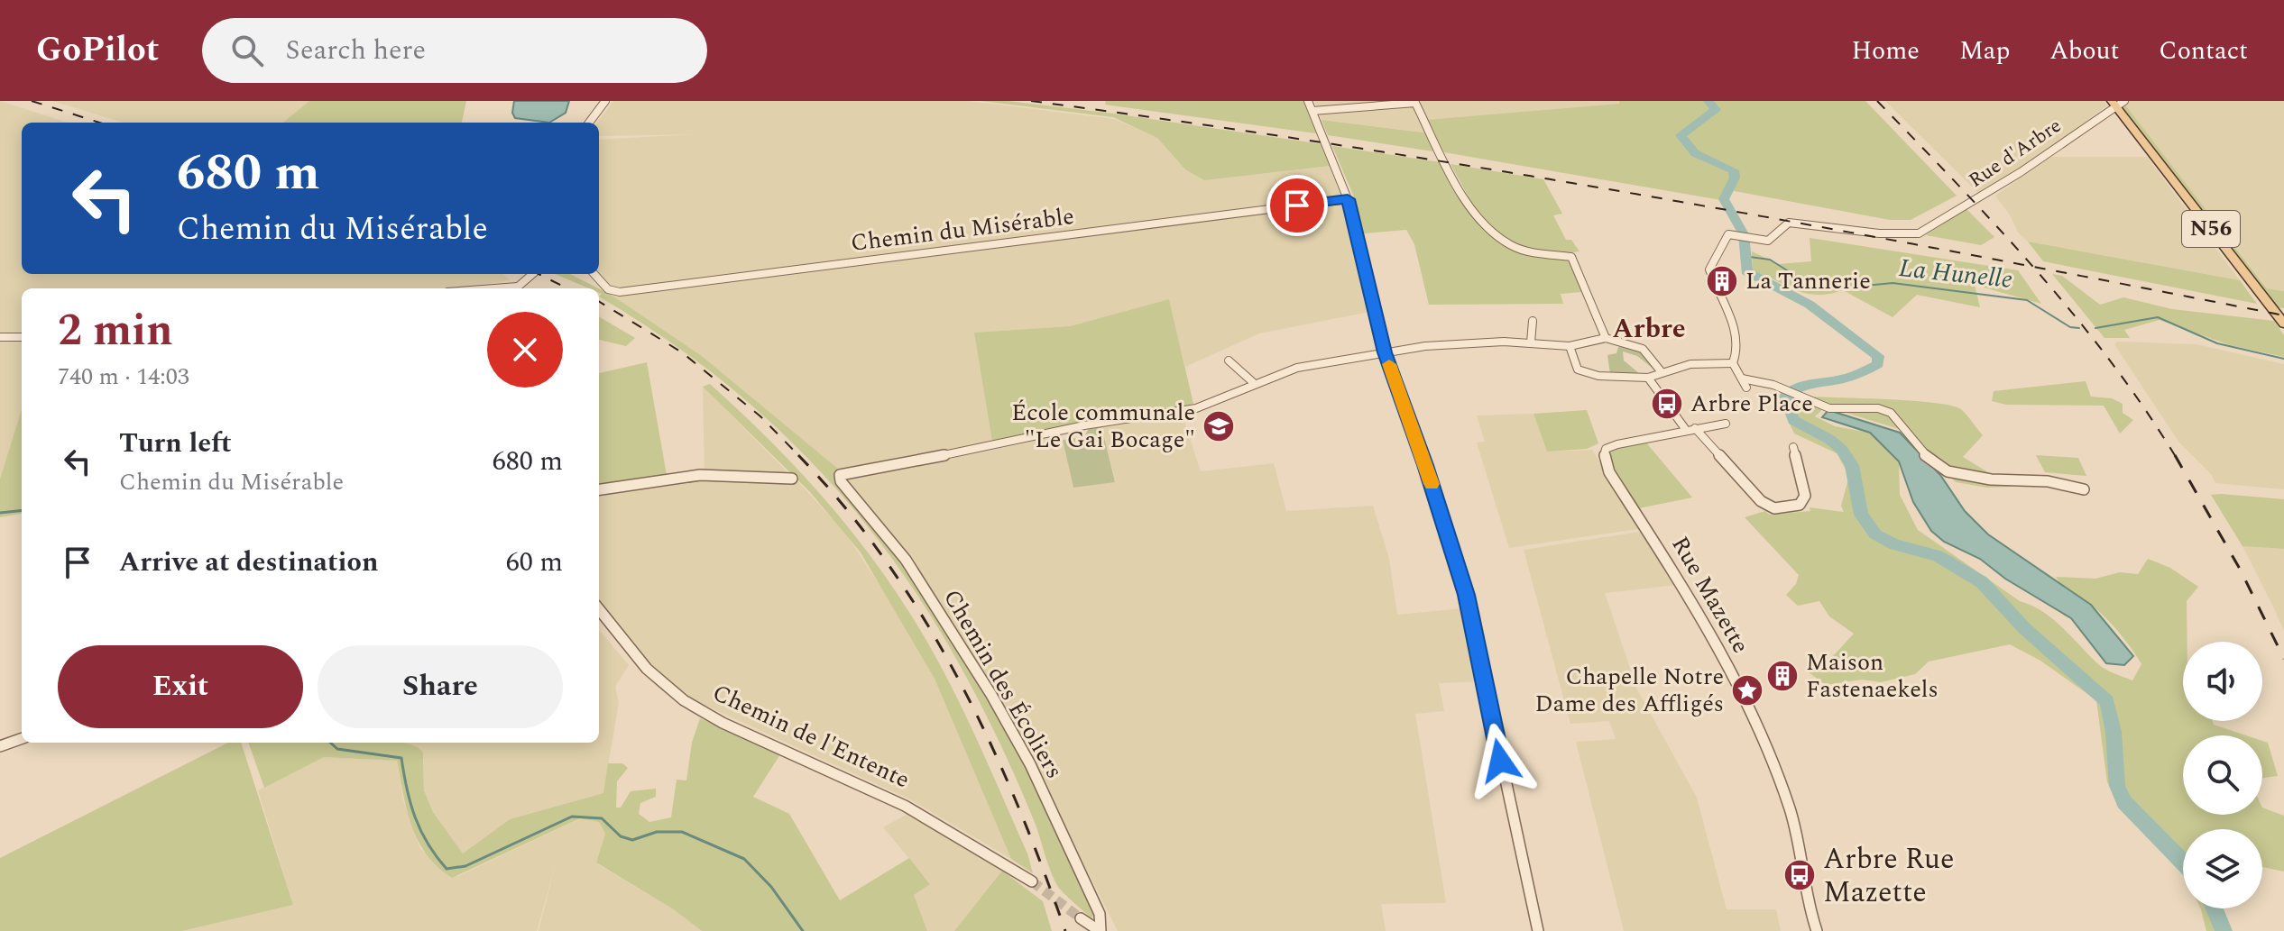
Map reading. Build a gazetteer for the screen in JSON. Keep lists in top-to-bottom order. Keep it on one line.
{"streets":{"main road":["N56"],"street":["Rue d'Arbre","Chemin du Misérable","Rue Mazette","Chemin des Écoliers","Chemin de l'Entente"]},"crossings":[["Rue d'Arbre","N56"]],"districts":["Arbre"],"water":["La Hunelle"],"places":{"building":["La Tannerie","Maison Fastenaekels"],"bus stop":["Arbre Place","Arbre Rue Mazette"],"school or university":["École communale \"Le Gai Bocage\""],"place":["Chapelle Notre Dame des Affligés"]},"page":{"header":"GoPilot","search":"Search here","nav":["Home","Map","About","Contact"],"turn":["680 m","Chemin du Misérable"],"heading":["2 min","740 m · 14:03"],"list":[{"name":"Turn left","note":"Chemin du Misérable","value":"680 m"},{"name":"Arrive at destination","value":"60 m"}],"buttons":["Exit","Share"]}}
